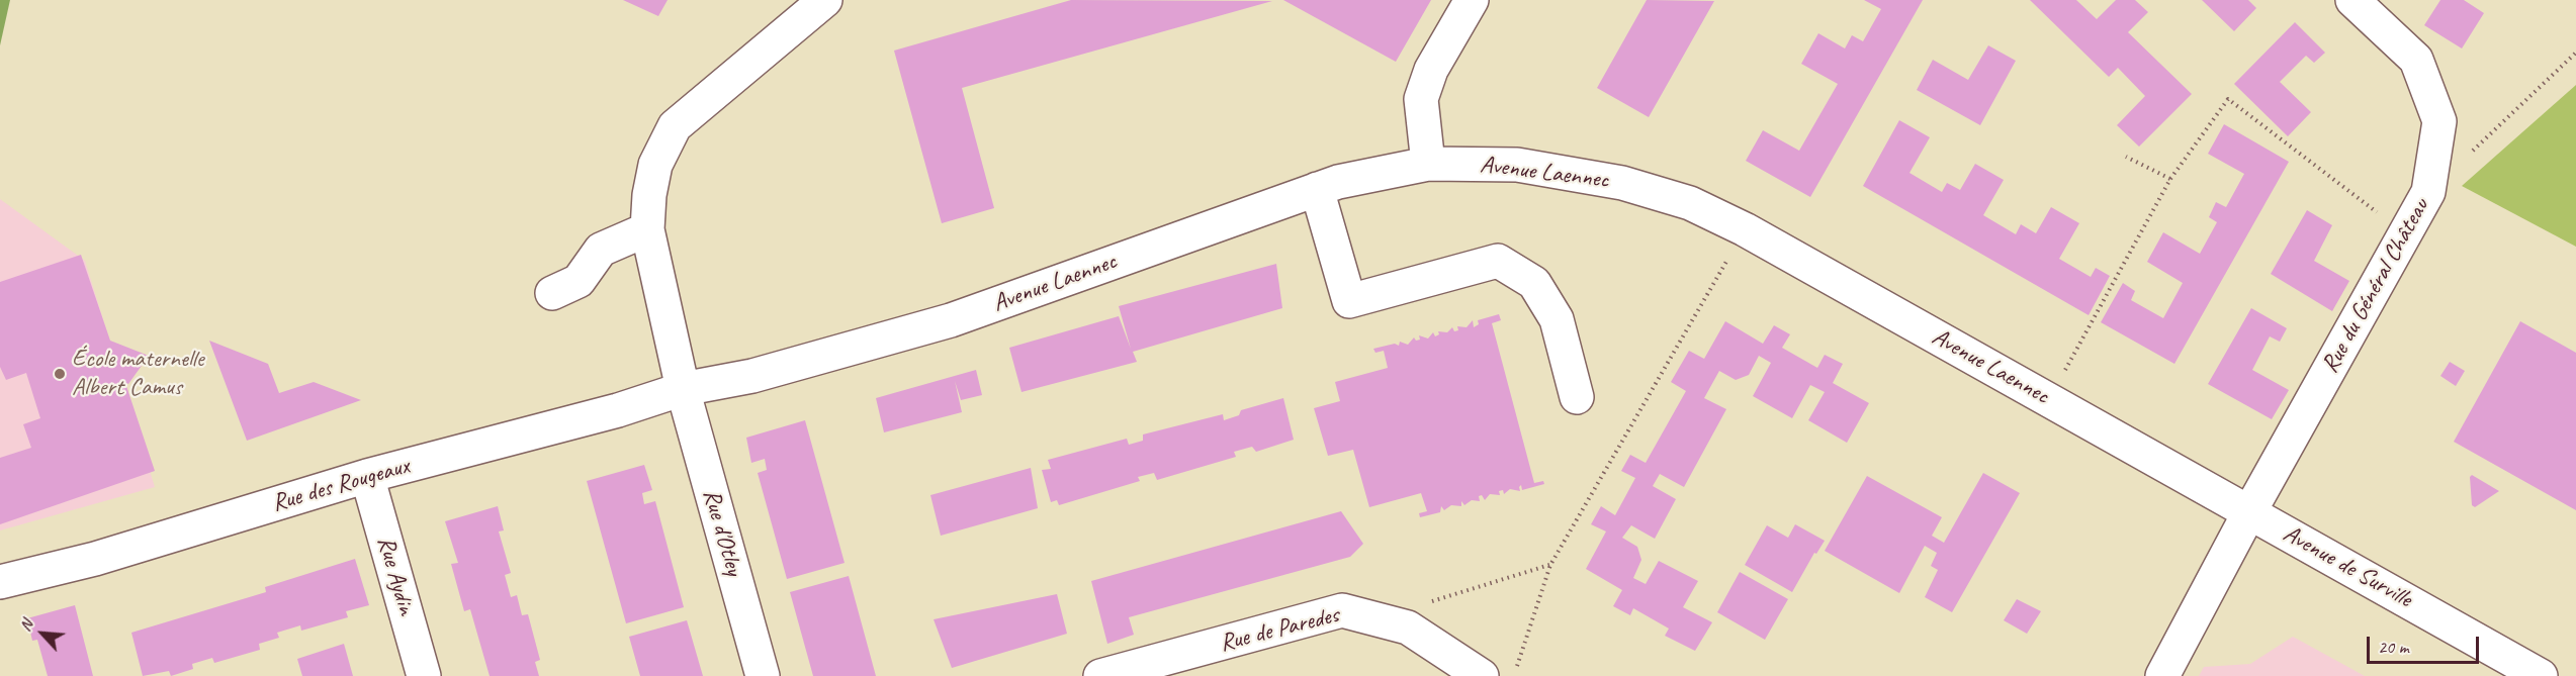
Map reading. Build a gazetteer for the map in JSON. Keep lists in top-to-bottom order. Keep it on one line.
{"streets":{"street":["Avenue Laennec","Rue du Général Château","Rue des Rougeaux","Rue d'Otley","Avenue de Surville","Rue Aydin","Rue de Paredes"]},"crossings":[["Avenue Laennec","Rue du Général Château"],["Avenue Laennec","Rue des Rougeaux"],["Avenue Laennec","Rue d'Otley"],["Avenue Laennec","Avenue de Surville"],["Rue du Général Château","Avenue de Surville"],["Rue des Rougeaux","Rue d'Otley"],["Rue des Rougeaux","Rue Aydin"]],"places":["École maternelle Albert Camus"],"scale_bar":"20 m","north":"top left"}
